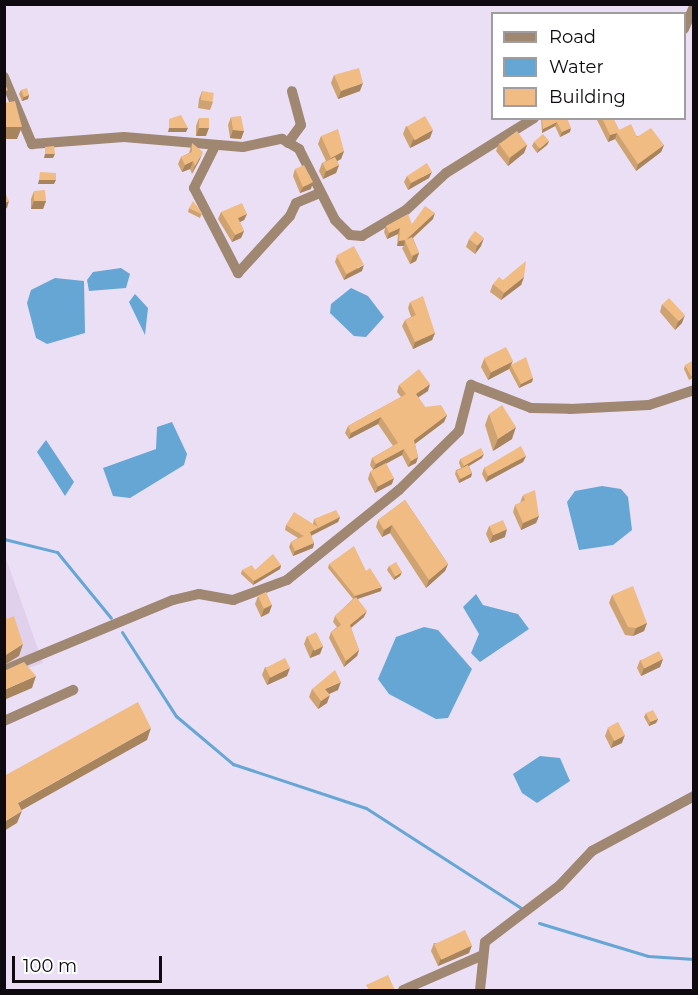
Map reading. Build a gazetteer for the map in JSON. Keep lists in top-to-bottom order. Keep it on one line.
{"legend":["Road","Water","Building"],"scale_bar":"100 m"}
